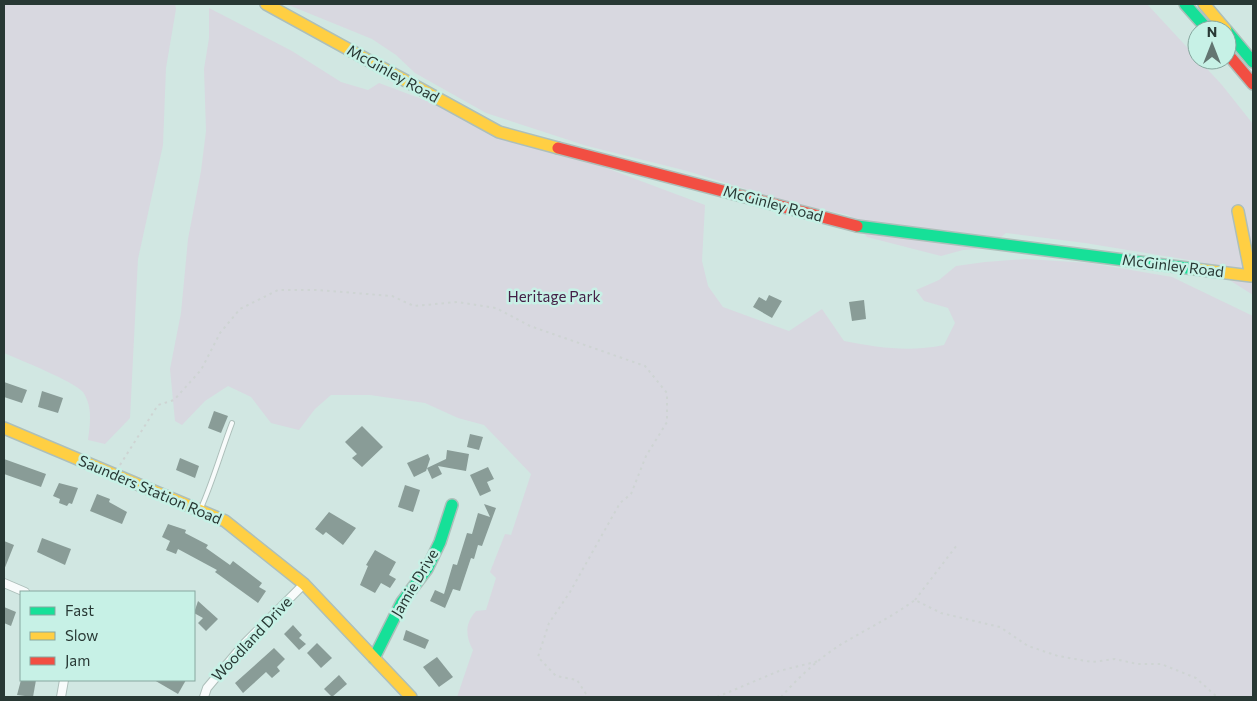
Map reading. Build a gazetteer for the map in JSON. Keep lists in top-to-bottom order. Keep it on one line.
{"streets":{"main road":["McGinley Road","Saunders Station Road","Jamie Drive"],"street":["Woodland Drive"]},"crossings":[["Saunders Station Road","Jamie Drive"],["Saunders Station Road","Woodland Drive"]],"parks":["Heritage Park"],"legend":["Fast","Slow","Jam"],"north":"top"}
